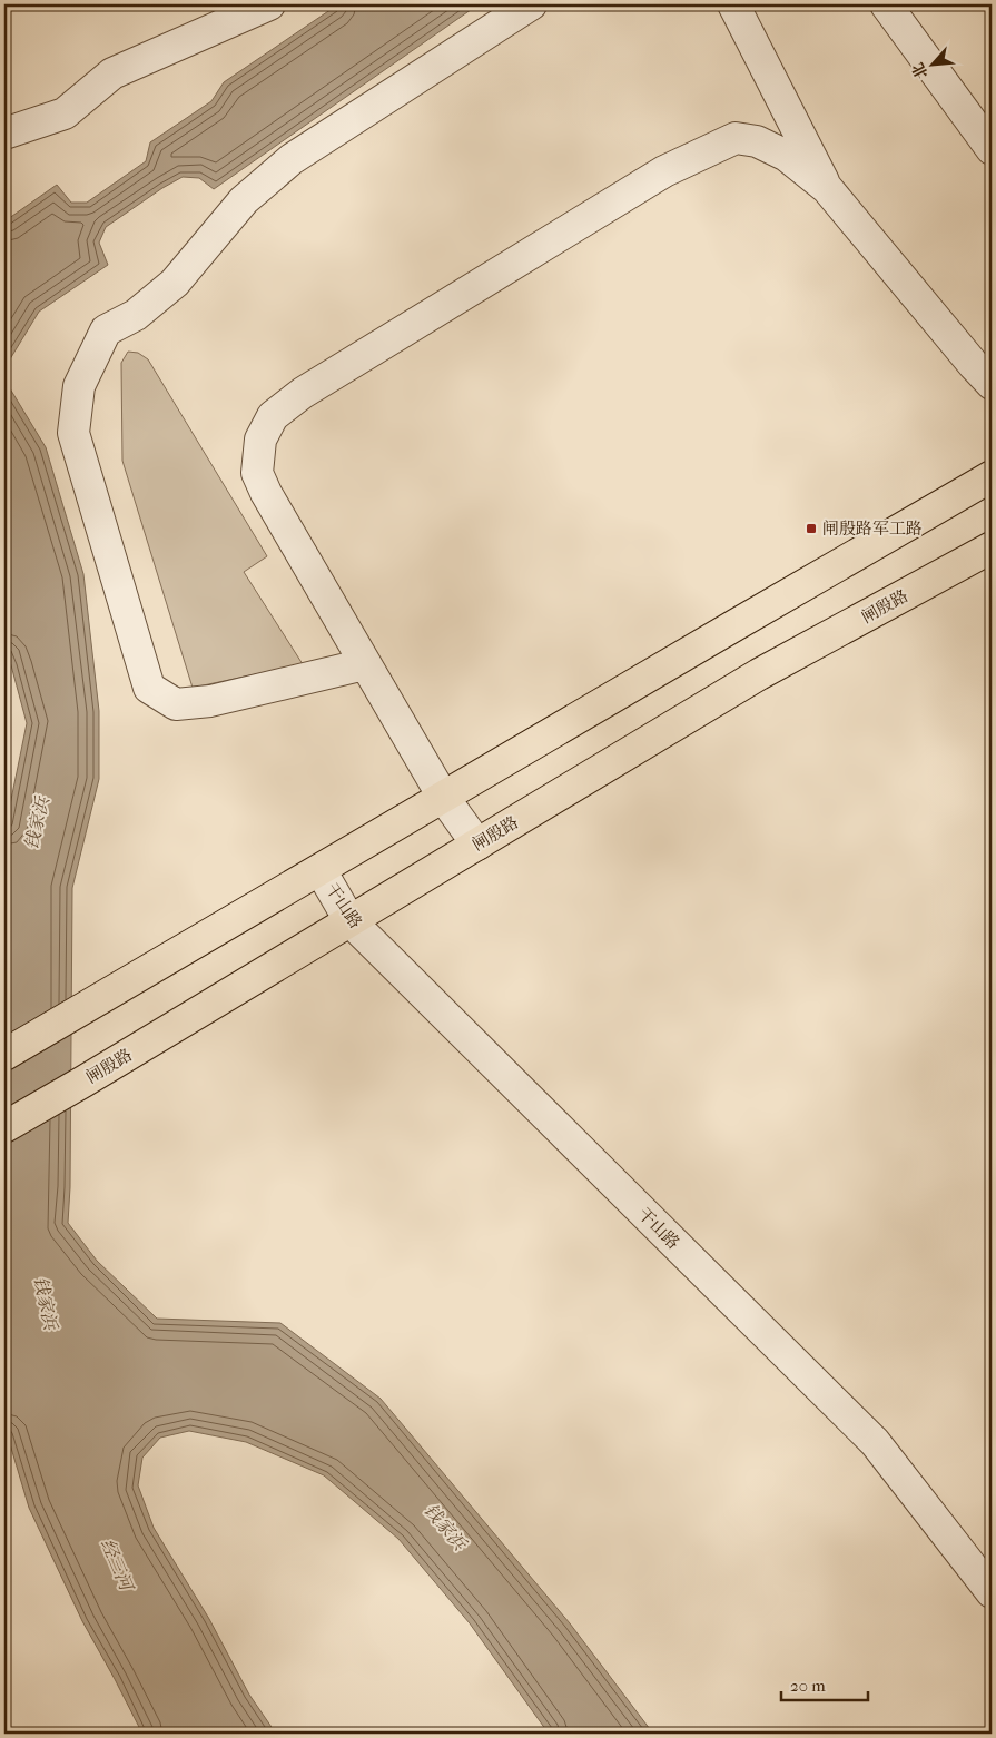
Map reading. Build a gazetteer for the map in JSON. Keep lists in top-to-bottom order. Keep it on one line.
{"streets":{"main road":["闸殷路"],"street":["干山路"]},"crossings":[["闸殷路","干山路"]],"water":["钱家浜","经三河"],"places":{"transit":["闸殷路军工路"]},"scale_bar":"20 m","north":"bottom left"}
